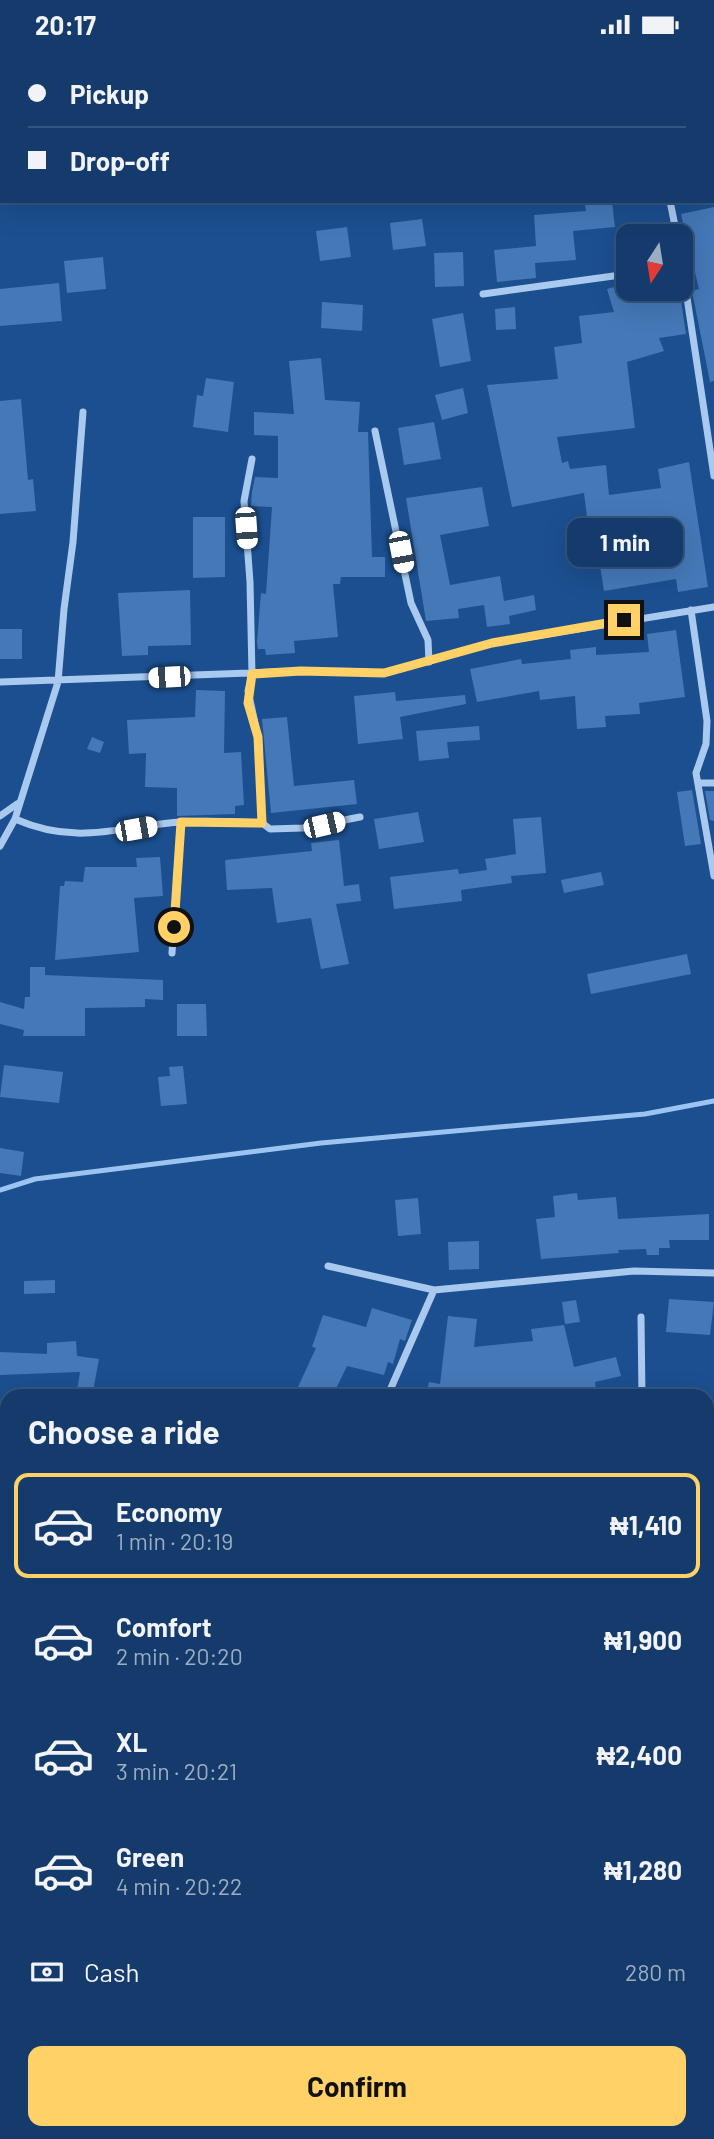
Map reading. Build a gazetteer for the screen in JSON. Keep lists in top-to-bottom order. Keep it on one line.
{"north":"bottom","page":{"status":"20:17","banner":["Pickup","Drop-off"],"bubble":"1 min","heading":"Choose a ride","list":[{"name":"Economy","note":"1 min · 20:19","value":"₦1,410"},{"name":"Comfort","note":"2 min · 20:20","value":"₦1,900"},{"name":"XL","note":"3 min · 20:21","value":"₦2,400"},{"name":"Green","note":"4 min · 20:22","value":"₦1,280"}],"pay":["Cash","280 m"],"buttons":"Confirm"}}
